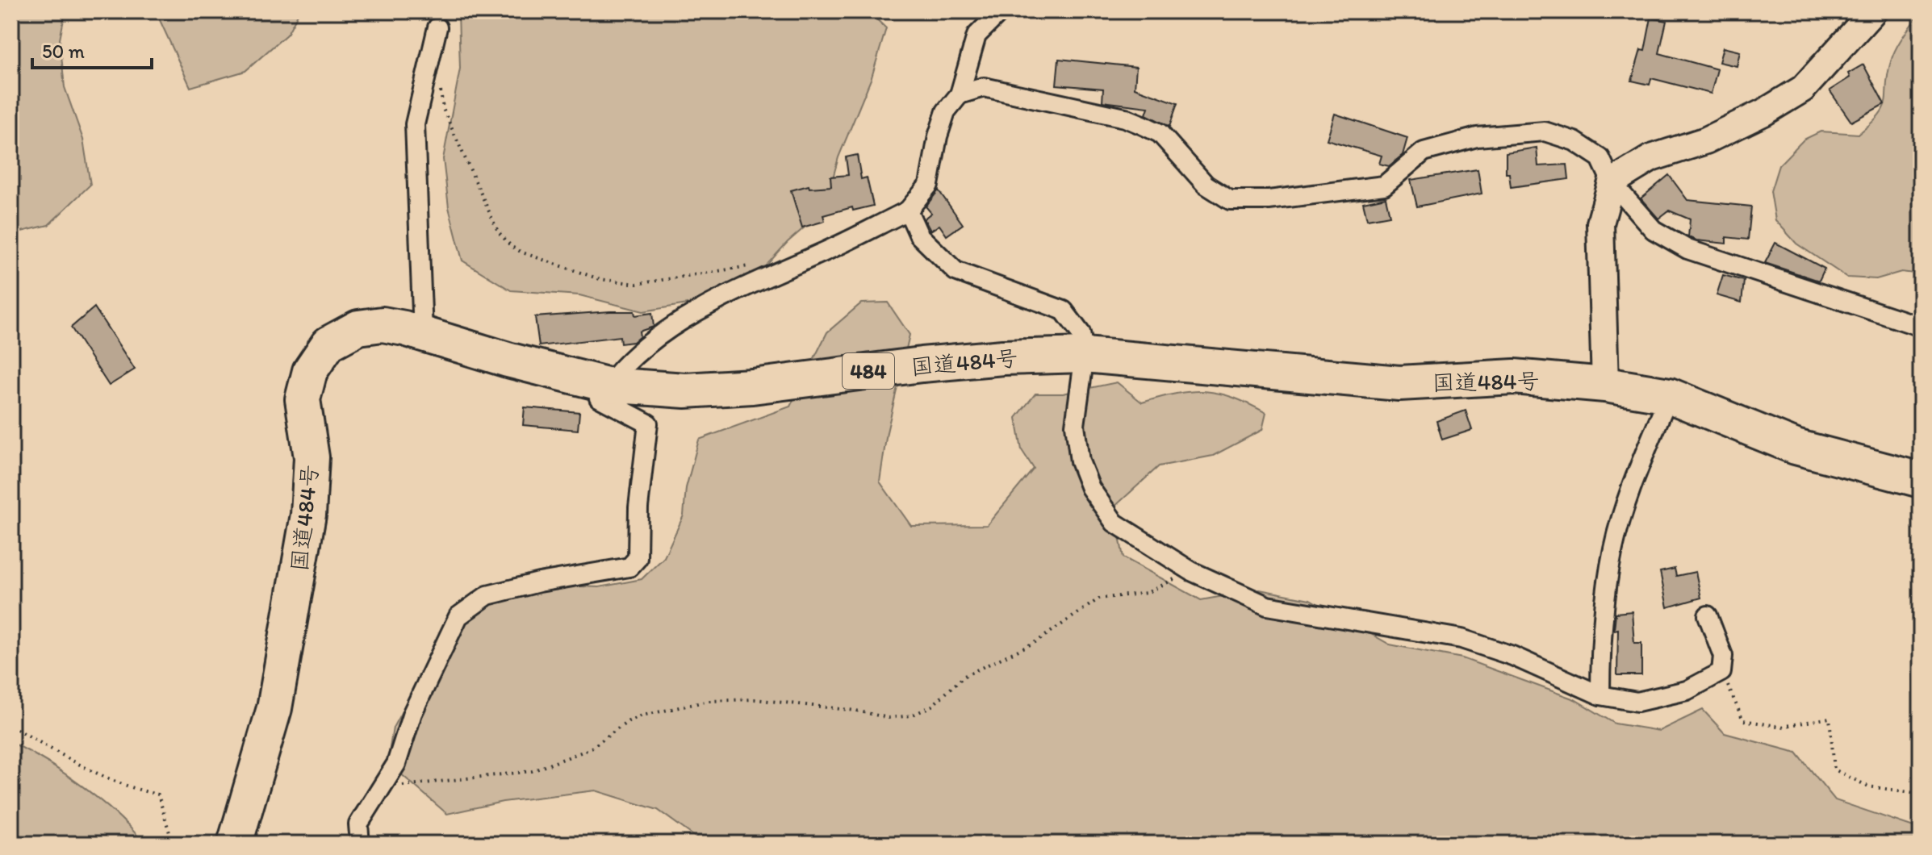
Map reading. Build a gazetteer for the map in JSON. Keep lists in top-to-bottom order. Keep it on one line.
{"streets":{"highway":["国道484号","484"]},"scale_bar":"50 m"}
